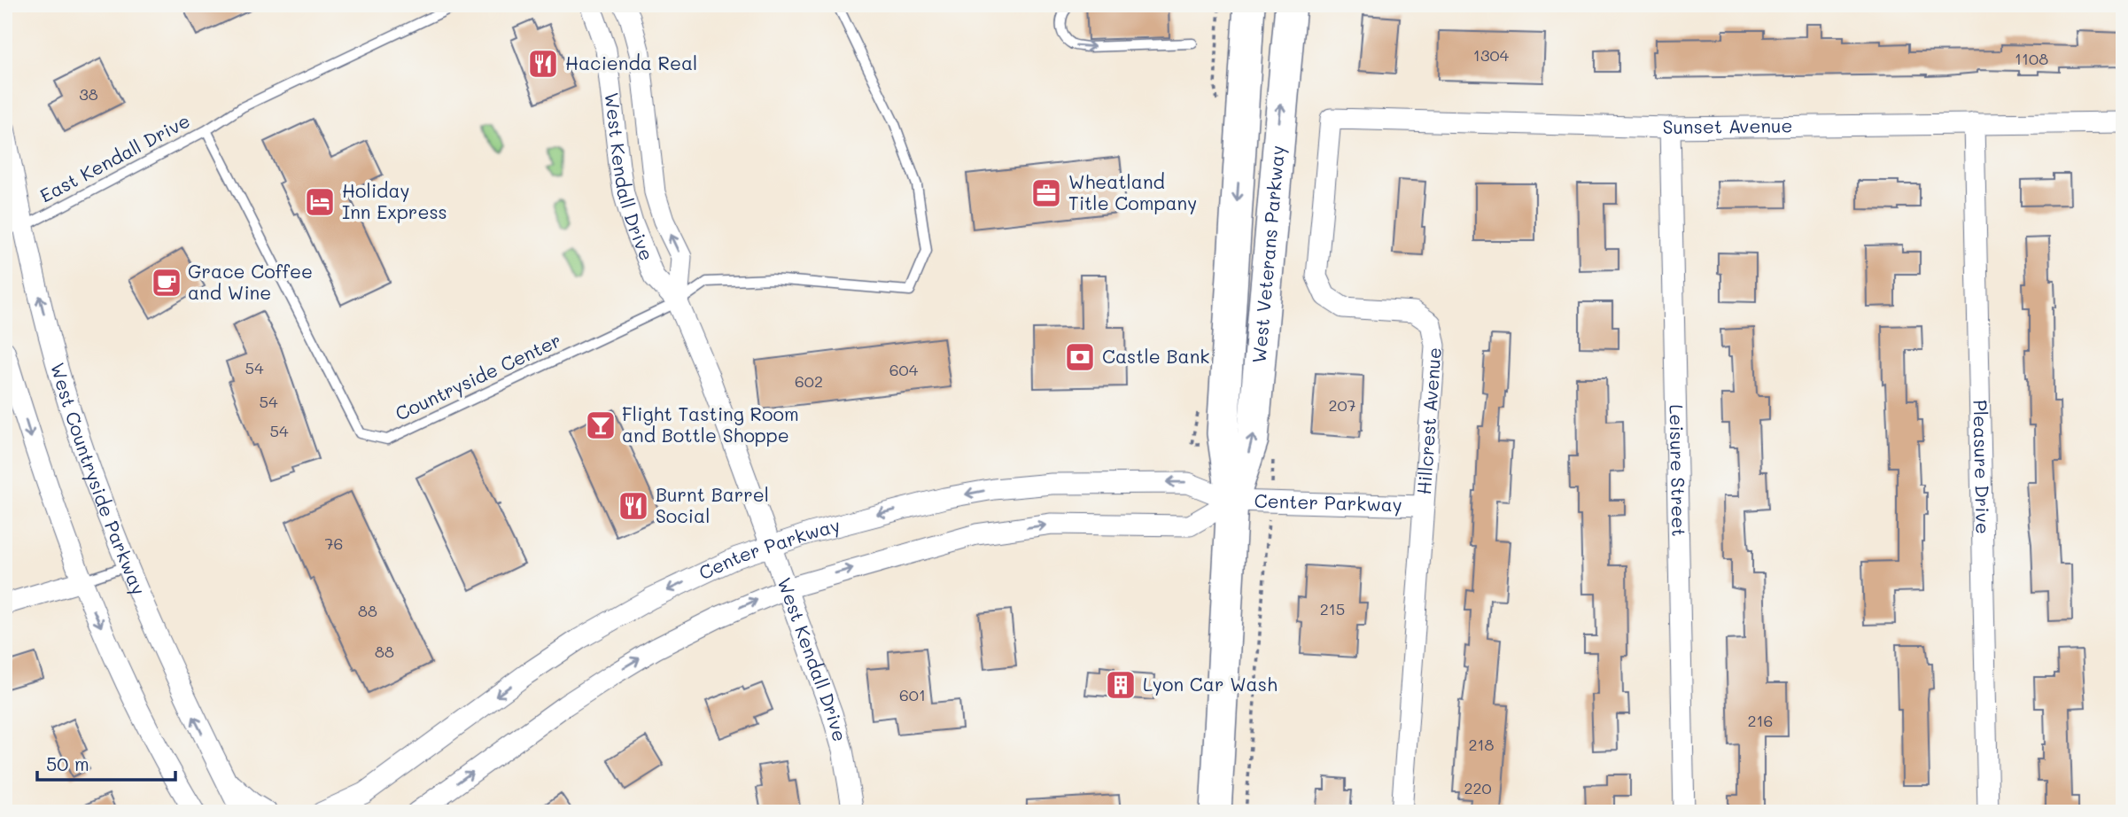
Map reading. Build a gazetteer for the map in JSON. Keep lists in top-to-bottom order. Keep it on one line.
{"streets":{"main road":["West Veterans Parkway"],"street":["Sunset Avenue","West Kendall Drive","Hillcrest Avenue","Pleasure Drive","Leisure Street","West Countryside Parkway","Center Parkway"],"lane":["East Kendall Drive","Countryside Center"]},"crossings":[["Sunset Avenue","Hillcrest Avenue"],["Sunset Avenue","Pleasure Drive"],["Sunset Avenue","Leisure Street"],["East Kendall Drive","Countryside Center"],["East Kendall Drive","West Countryside Parkway"],["West Kendall Drive","Countryside Center"],["West Kendall Drive","Center Parkway"],["West Veterans Parkway","Center Parkway"],["Hillcrest Avenue","Center Parkway"]],"places":{"restaurant":["Hacienda Real","Burnt Barrel Social"],"office":["Wheatland Title Company"],"hotel":["Holiday Inn Express"],"cafe":["Grace Coffee and Wine"],"bank":["Castle Bank"],"bar":["Flight Tasting Room and Bottle Shoppe"],"building":["Lyon Car Wash"]},"house_numbers":["1304","1108","38","54","604","602","54","207","54","76","215","88","88","601","216","218","220"],"scale_bar":"50 m"}
